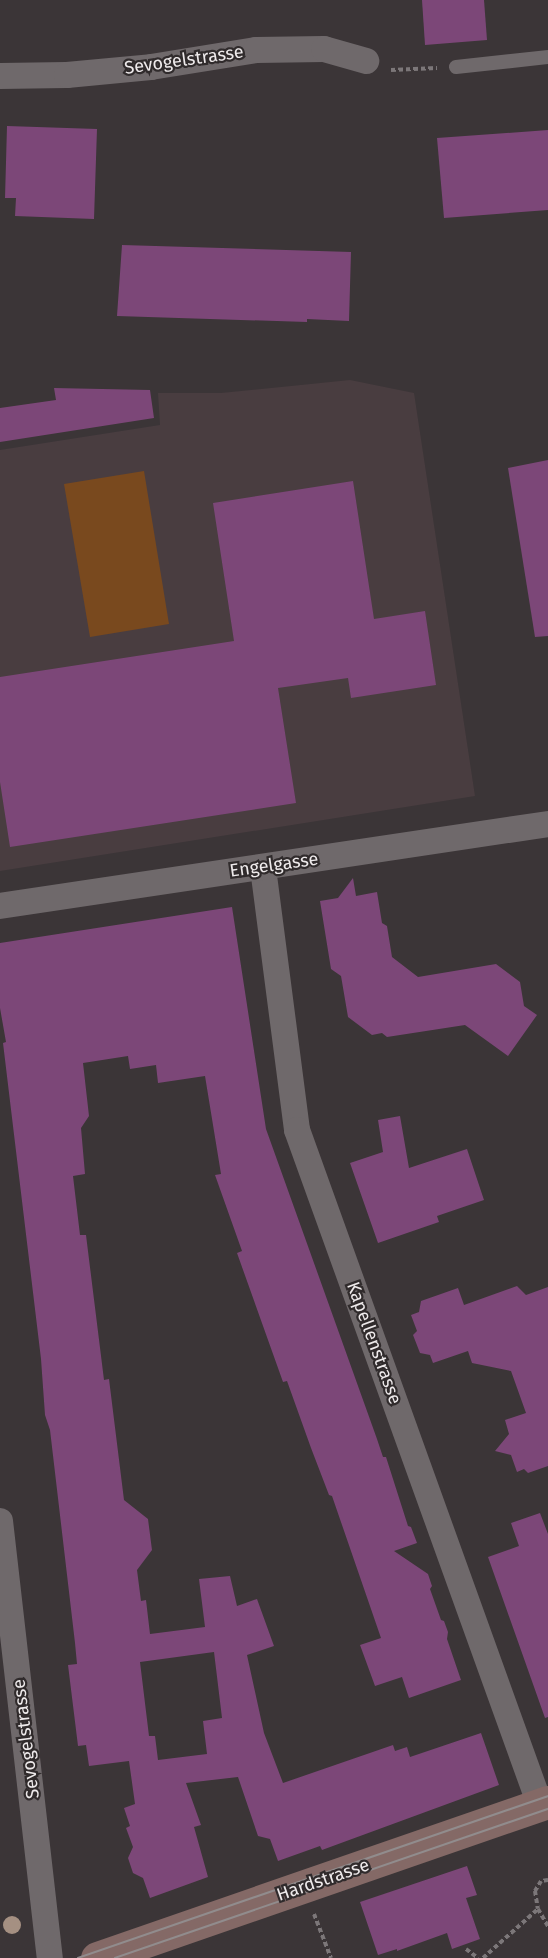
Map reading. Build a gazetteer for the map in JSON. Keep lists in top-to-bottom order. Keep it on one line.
{"streets":{"street":["Sevogelstrasse","Engelgasse","Kapellenstrasse","Hardstrasse"]},"crossings":[["Engelgasse","Kapellenstrasse"],["Kapellenstrasse","Hardstrasse"]]}
